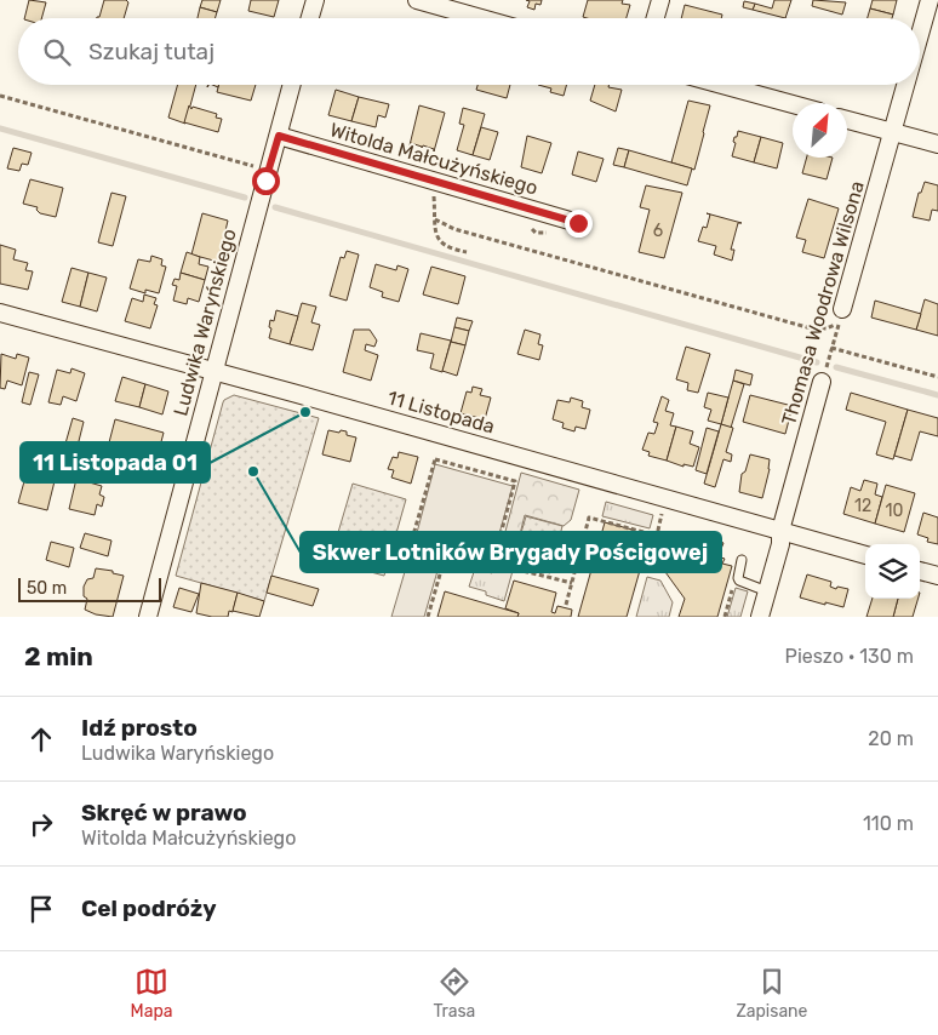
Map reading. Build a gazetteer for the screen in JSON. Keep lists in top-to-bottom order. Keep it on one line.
{"streets":{"street":["Witolda Małcużyńskiego","Thomasa Woodrowa Wilsona","Ludwika Waryńskiego","11 Listopada"]},"crossings":[["Witolda Małcużyńskiego","Ludwika Waryńskiego"],["Thomasa Woodrowa Wilsona","11 Listopada"],["Ludwika Waryńskiego","11 Listopada"]],"places":["11 Listopada 01","Skwer Lotników Brygady Pościgowej"],"house_numbers":["6","12","10"],"scale_bar":"50 m","north":"top right","page":{"search":"Szukaj tutaj","scale":"50 m","heading":["2 min","Pieszo · 130 m"],"list":[["Idź prosto","Ludwika Waryńskiego","20 m"],["Skręć w prawo","Witolda Małcużyńskiego","110 m"],"Cel podróży"],"nav":["Mapa","Trasa","Zapisane"]}}
